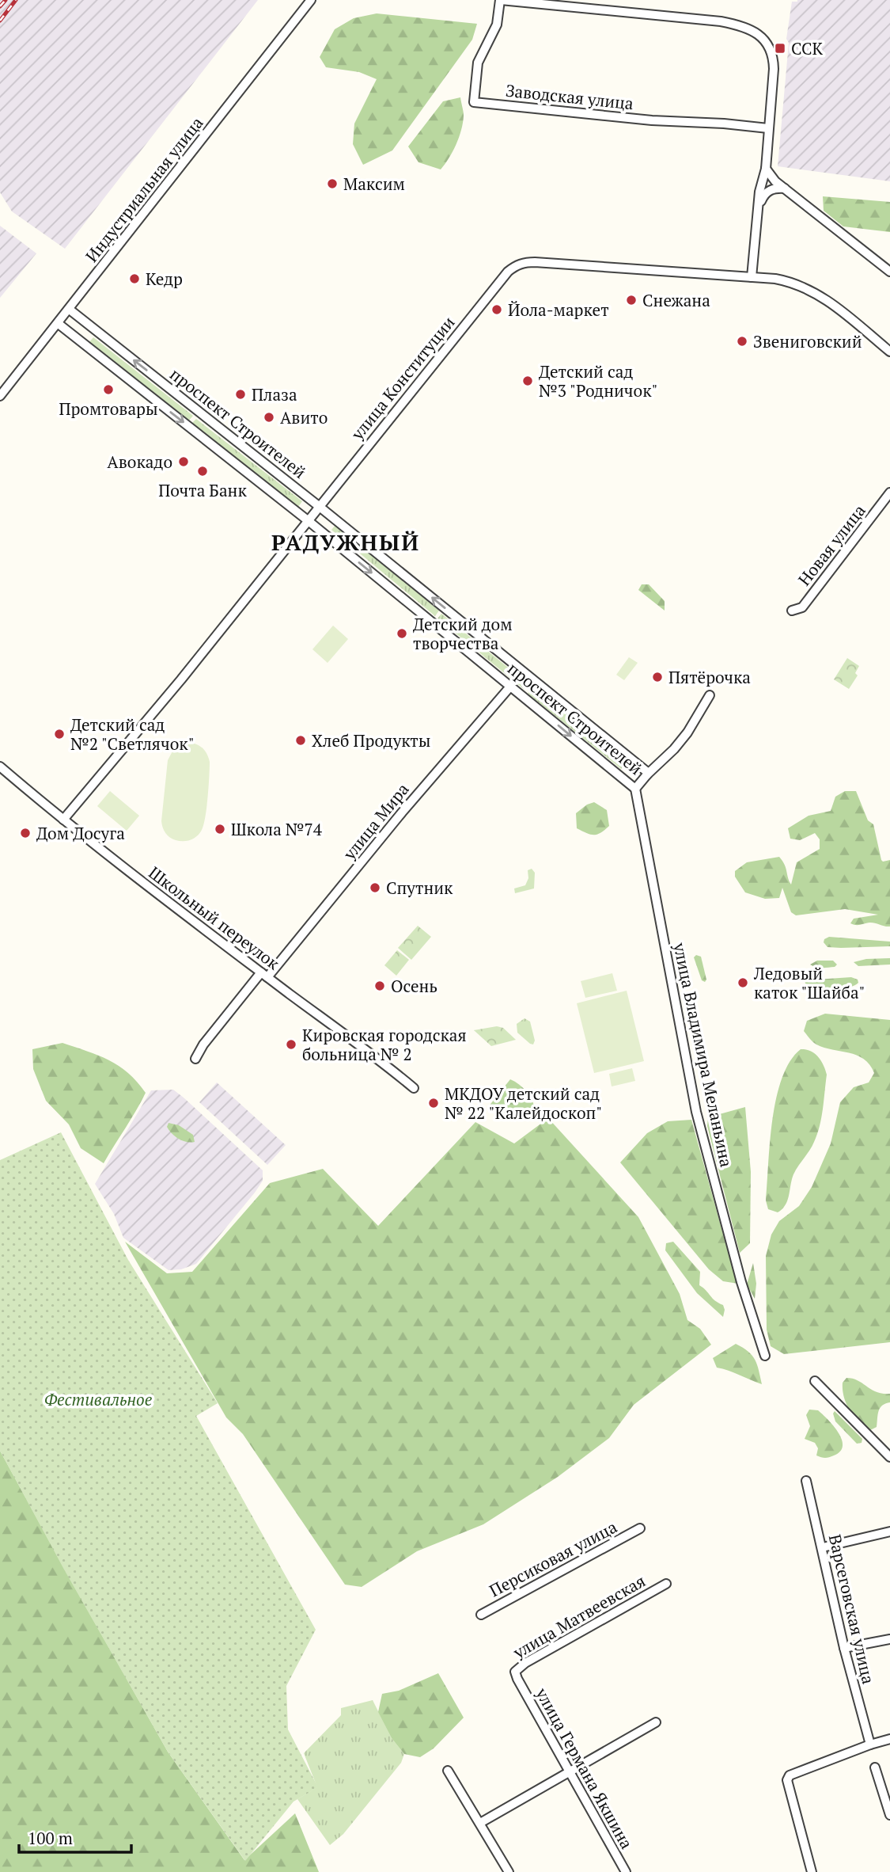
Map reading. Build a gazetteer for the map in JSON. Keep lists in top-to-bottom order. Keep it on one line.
{"streets":{"street":["Заводская улица","Индустриальная улица","улица Конституции","проспект Строителей","Новая улица","улица Мира","Школьный переулок","улица Владимира Меланьина","Персиковая улица","Варсеговская улица","улица Матвеевская","улица Германа Якшина"]},"crossings":[["Индустриальная улица","проспект Строителей"],["улица Конституции","проспект Строителей"],["улица Конституции","Школьный переулок"],["проспект Строителей","улица Мира"],["проспект Строителей","улица Владимира Меланьина"],["улица Мира","Школьный переулок"],["улица Матвеевская","улица Германа Якшина"]],"districts":["РАДУЖНЫЙ"],"parks":["Фестивальное"],"places":{"transit":["ССК"],"other":["Максим","Кедр","Снежана","Йола-маркет","Звениговский","Детский сад №3 \"Родничок\"","Промтовары","Плаза","Авито","Авокадо","Почта Банк","Детский дом творчества","Пятёрочка","Детский сад №2 \"Светлячок\"","Хлеб Продукты","Школа №74","Дом Досуга","Спутник","Ледовый каток \"Шайба\"","Осень","Кировская городская больница № 2","МКДОУ детский сад № 22 \"Калейдоскоп\""]},"scale_bar":"100 m"}
